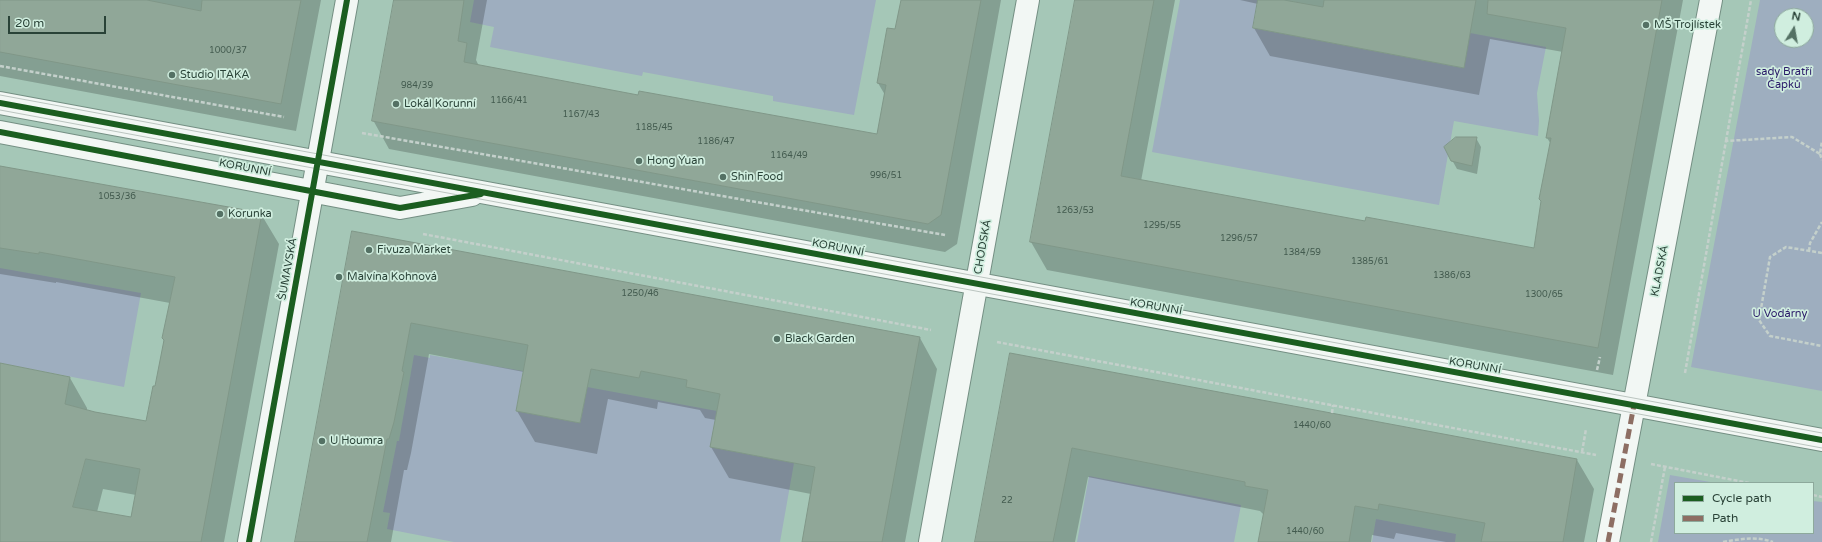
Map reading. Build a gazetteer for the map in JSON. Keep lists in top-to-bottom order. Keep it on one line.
{"streets":{"street":["KORUNNÍ","CHODSKÁ","ŠUMAVSKÁ","KLADSKÁ"]},"crossings":[["KORUNNÍ","CHODSKÁ"],["KORUNNÍ","ŠUMAVSKÁ"],["KORUNNÍ","KLADSKÁ"]],"parks":["sady Bratří Čapků","U Vodárny"],"places":["MŠ Trojlístek","Studio ITAKA","Lokál Korunní","Hong Yuan","Shin Food","Korunka","Fivuza Market","Malvína Kohnová","Black Garden","U Houmra"],"house_numbers":["1000/37","984/39","1166/41","1167/43","1185/45","1186/47","1164/49","996/51","1053/36","1263/53","1295/55","1296/57","1384/59","1385/61","1386/63","1250/46","1300/65","1440/60","22","1440/60"],"legend":["Cycle path","Path"],"scale_bar":"20 m","north":"top"}
